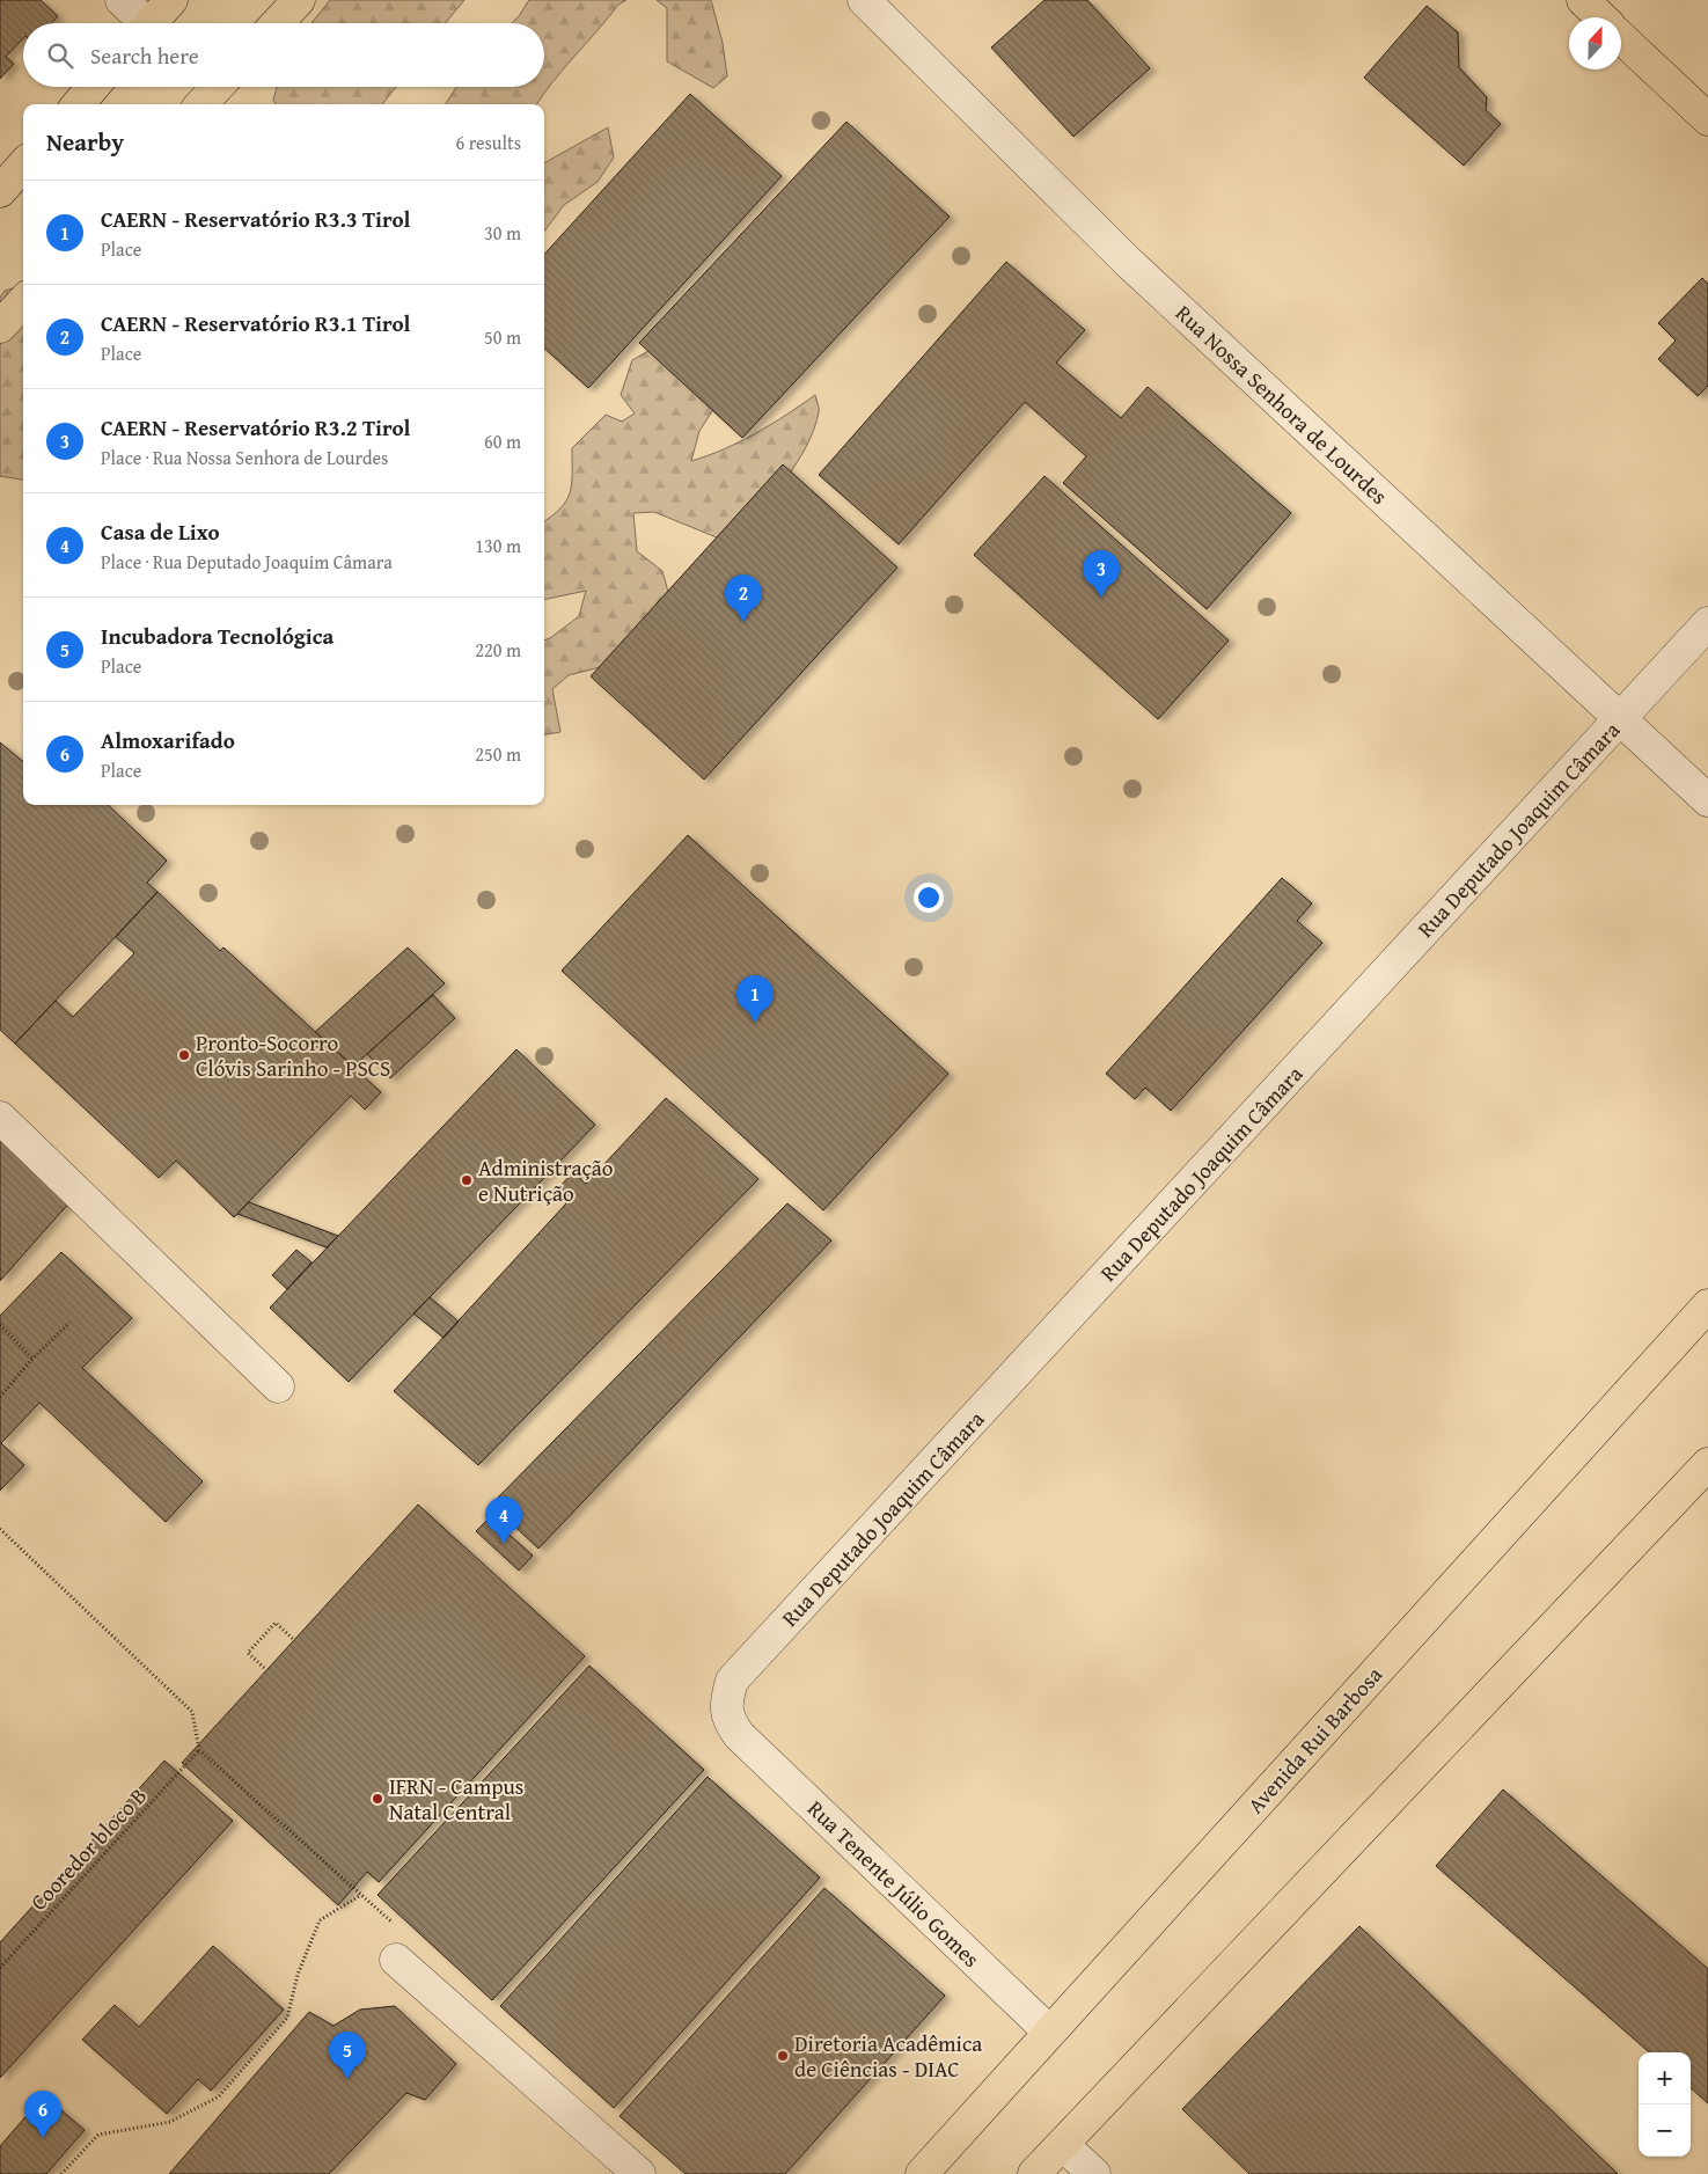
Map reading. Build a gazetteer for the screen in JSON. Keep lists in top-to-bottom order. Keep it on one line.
{"streets":{"main road":["Avenida Rui Barbosa"],"street":["Rua Nossa Senhora de Lourdes","Rua Deputado Joaquim Câmara","Rua Tenente Júlio Gomes"],"path":["Cooredor bloco B"]},"crossings":[["Rua Nossa Senhora de Lourdes","Rua Deputado Joaquim Câmara"],["Rua Deputado Joaquim Câmara","Rua Tenente Júlio Gomes"],["Avenida Rui Barbosa","Rua Tenente Júlio Gomes"]],"places":["Pronto-Socorro Clóvis Sarinho - PSCS","Administração e Nutrição","IFRN - Campus Natal Central","Diretoria Acadêmica de Ciências - DIAC"],"north":"top","page":{"search":"Search here","heading":["Nearby","6 results"],"list":[{"mark":"1","name":"CAERN - Reservatório R3.3 Tirol","note":"Place","value":"30 m"},{"mark":"2","name":"CAERN - Reservatório R3.1 Tirol","note":"Place","value":"50 m"},{"mark":"3","name":"CAERN - Reservatório R3.2 Tirol","note":"Place · Rua Nossa Senhora de Lourdes","value":"60 m"},{"mark":"4","name":"Casa de Lixo","note":"Place · Rua Deputado Joaquim Câmara","value":"130 m"},{"mark":"5","name":"Incubadora Tecnológica","note":"Place","value":"220 m"},{"mark":"6","name":"Almoxarifado","note":"Place","value":"250 m"}],"pins":["3","2","1","4","5","6"],"map_buttons":["+","−"]}}
